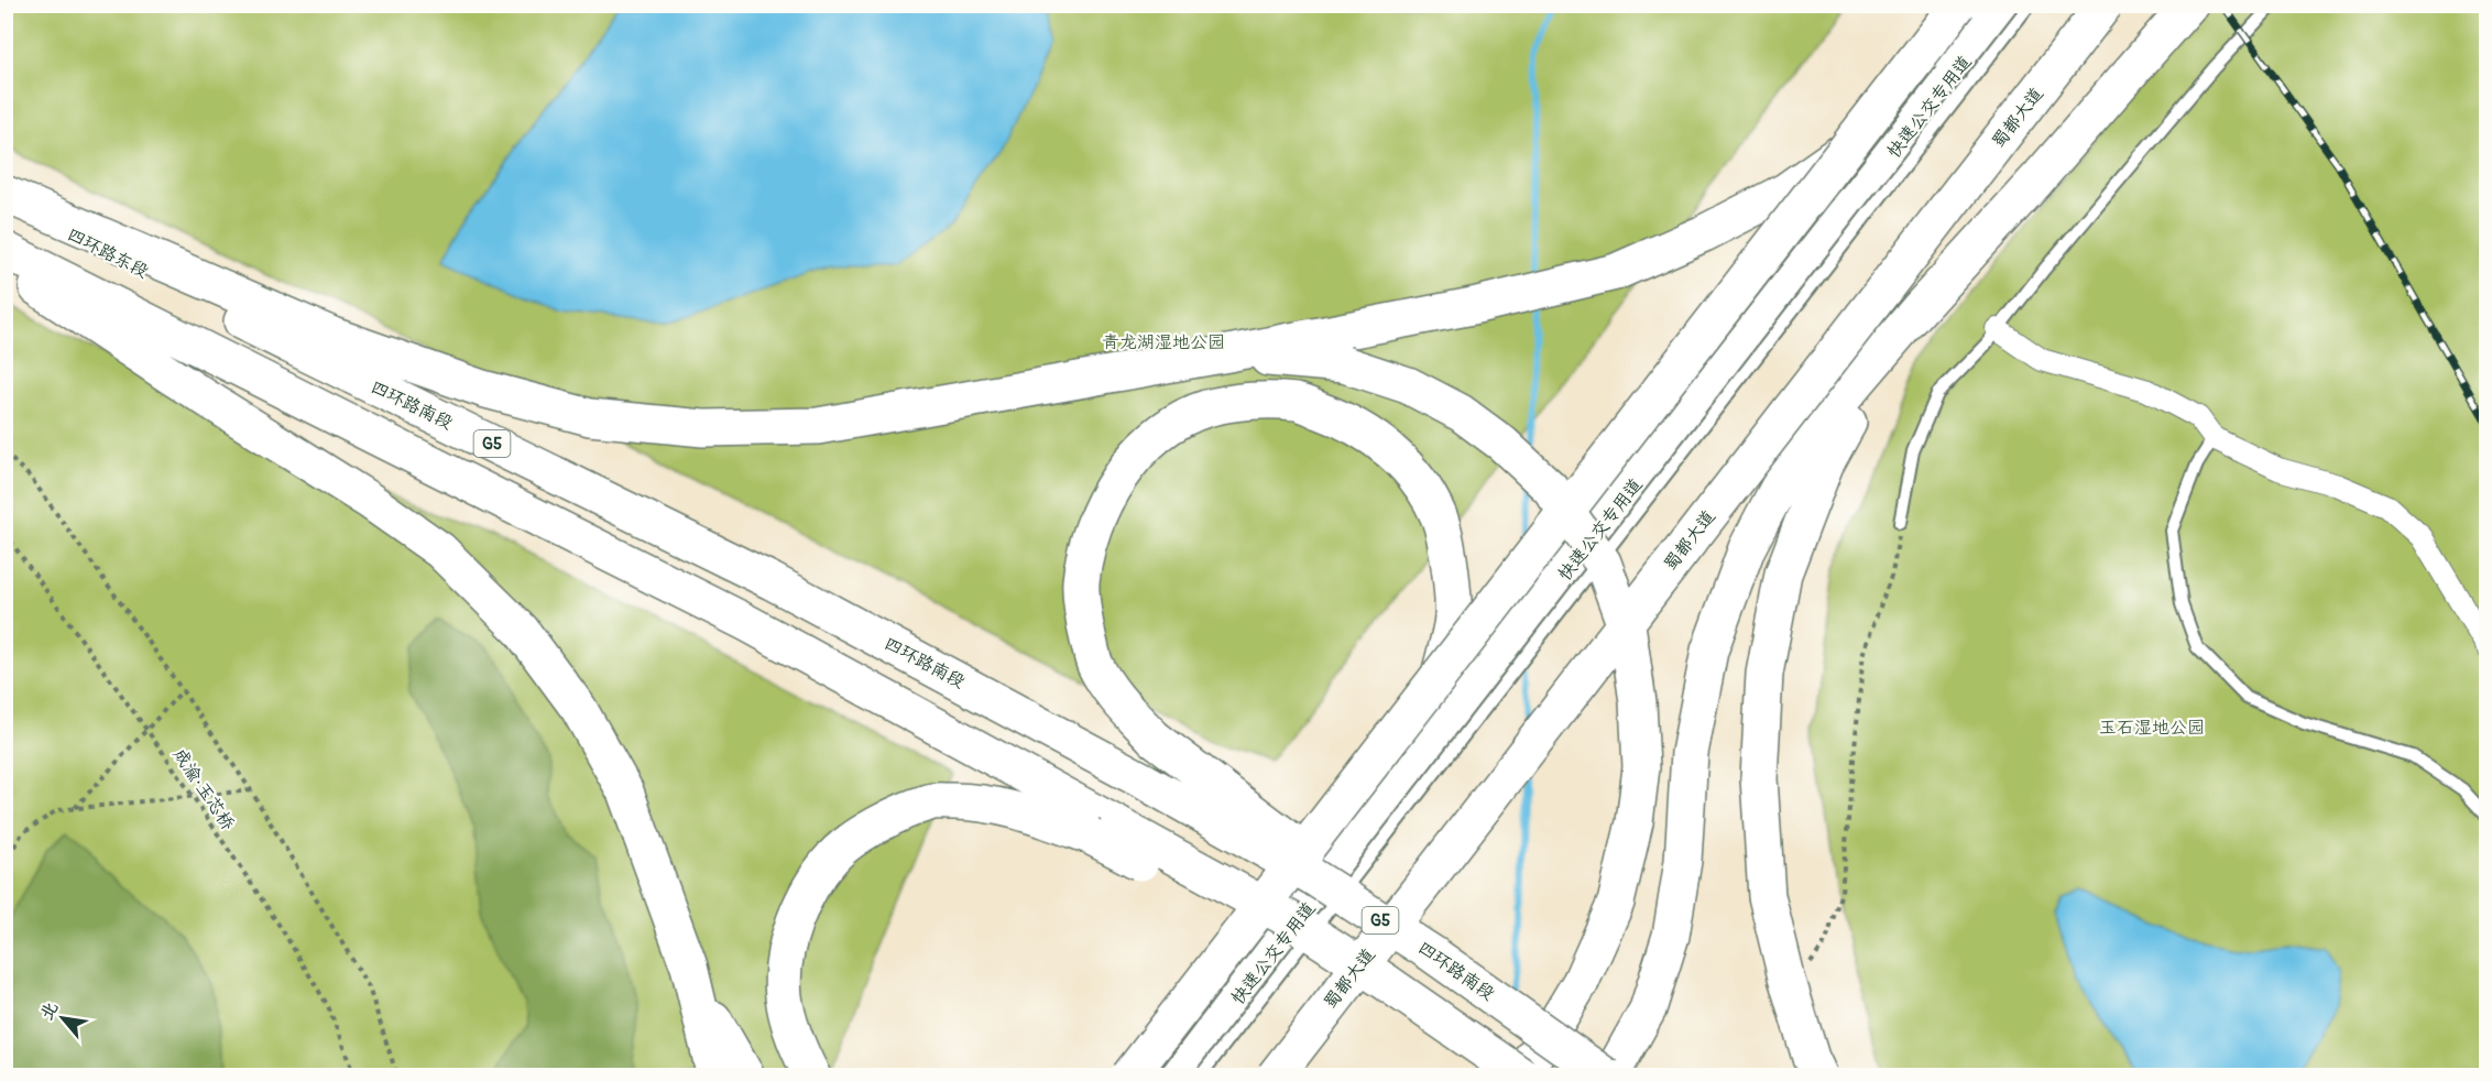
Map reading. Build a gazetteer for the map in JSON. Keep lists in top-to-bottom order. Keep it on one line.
{"streets":{"highway":["蜀都大道","四环路东段","四环路南段","G5"],"lane":["快速公交专用道"],"path":["成渝·玉芯桥"]},"crossings":[["四环路东段","四环路南段"]],"parks":["青龙湖湿地公园","玉石湿地公园"],"north":"top left"}
